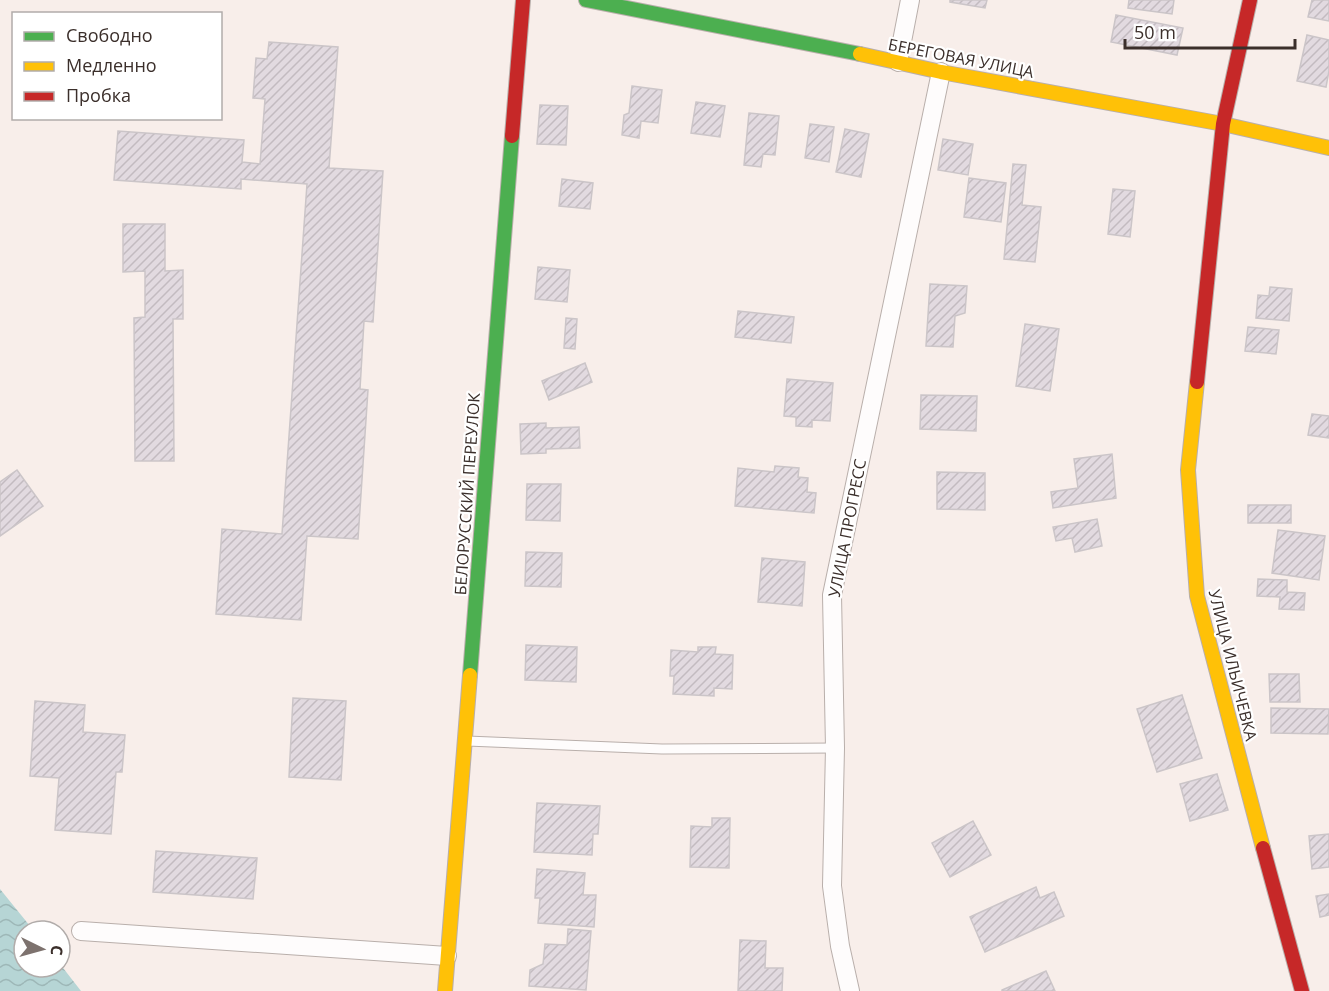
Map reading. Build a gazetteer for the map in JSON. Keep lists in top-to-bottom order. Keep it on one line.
{"streets":{"street":["БЕРЕГОВАЯ УЛИЦА","БЕЛОРУССКИЙ ПЕРЕУЛОК","УЛИЦА ПРОГРЕСС","УЛИЦА ИЛЬИЧЕВКА"]},"crossings":[["БЕРЕГОВАЯ УЛИЦА","УЛИЦА ПРОГРЕСС"],["БЕРЕГОВАЯ УЛИЦА","УЛИЦА ИЛЬИЧЕВКА"]],"legend":["Свободно","Медленно","Пробка"],"scale_bar":"50 m","north":"right"}
